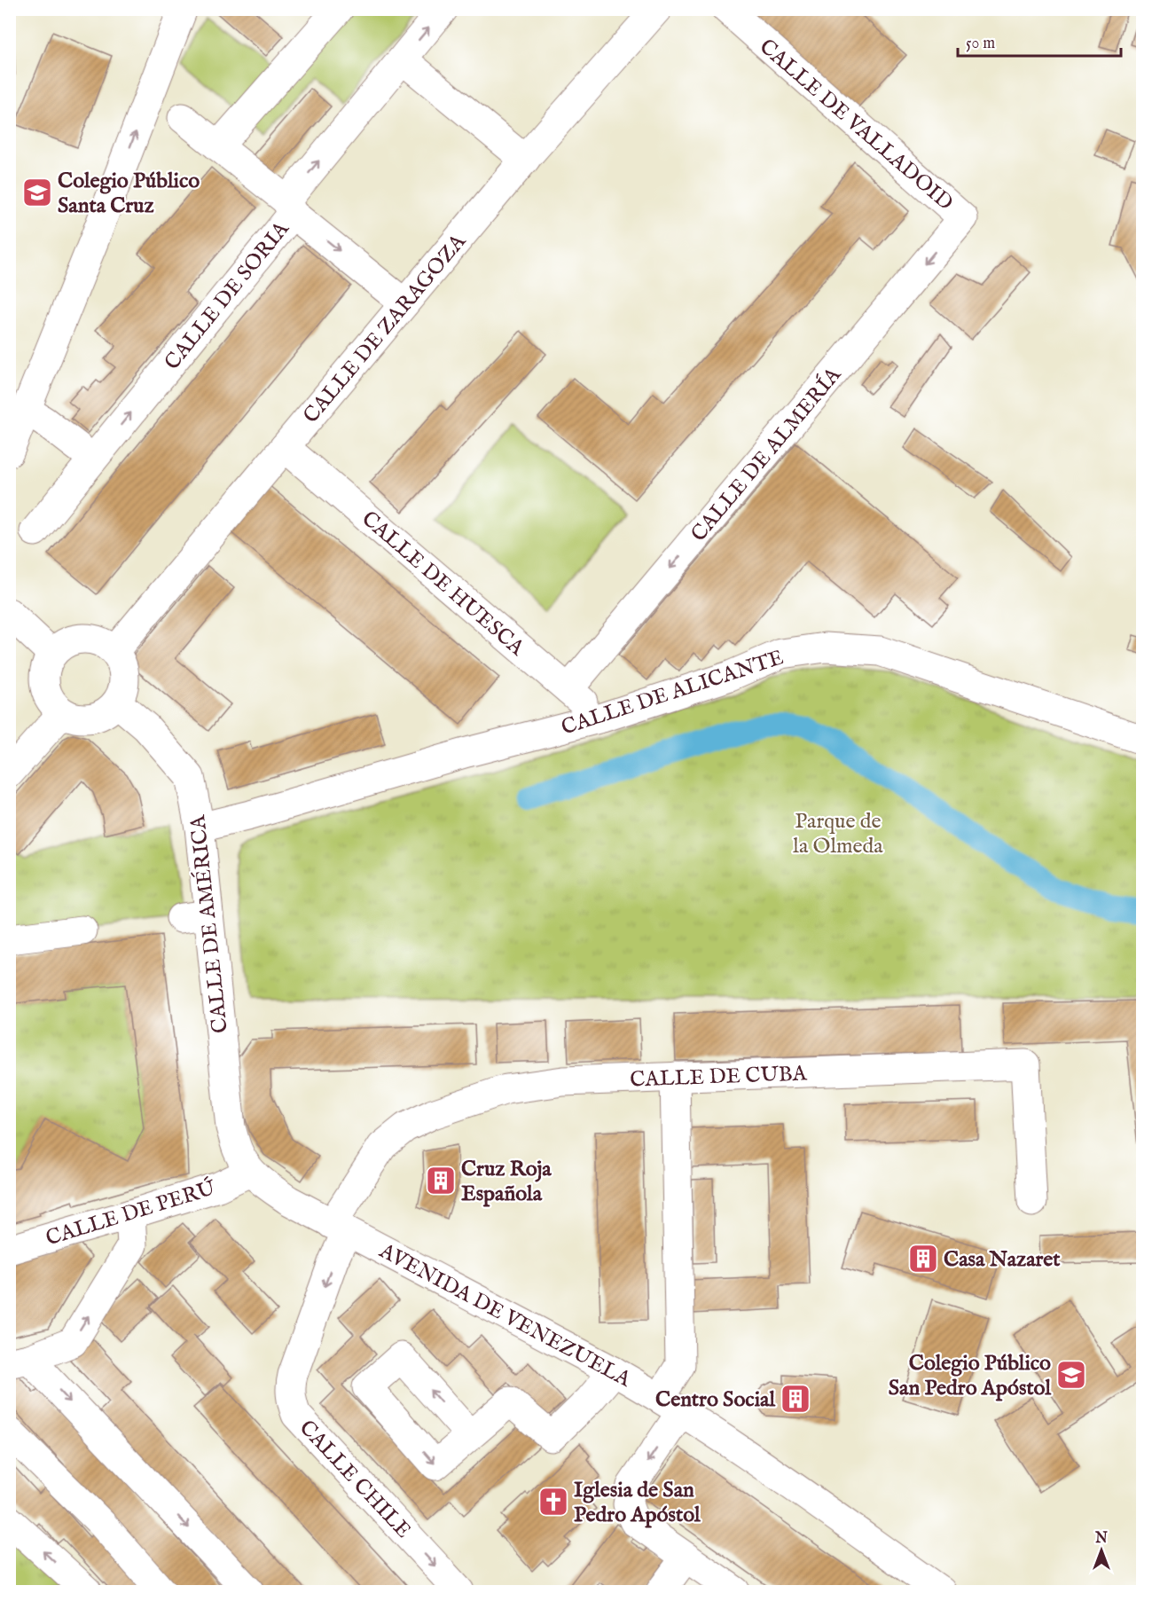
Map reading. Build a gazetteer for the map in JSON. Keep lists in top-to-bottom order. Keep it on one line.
{"streets":{"street":["CALLE DE VALLADOID","CALLE DE SORIA","CALLE DE ZARAGOZA","CALLE DE ALMERÍA","CALLE DE HUESCA","CALLE DE ALICANTE","CALLE DE AMÉRICA","CALLE DE CUBA","CALLE DE PERÚ","AVENIDA DE VENEZUELA","CALLE CHILE"]},"crossings":[["CALLE DE VALLADOID","CALLE DE ALMERÍA"],["CALLE DE ZARAGOZA","CALLE DE HUESCA"],["CALLE DE ZARAGOZA","CALLE DE AMÉRICA"],["CALLE DE ALMERÍA","CALLE DE HUESCA"],["CALLE DE HUESCA","CALLE DE ALICANTE"],["CALLE DE ALICANTE","CALLE DE AMÉRICA"],["CALLE DE AMÉRICA","CALLE DE PERÚ"],["CALLE DE AMÉRICA","AVENIDA DE VENEZUELA"],["CALLE DE CUBA","AVENIDA DE VENEZUELA"],["CALLE DE CUBA","CALLE CHILE"],["CALLE DE PERÚ","AVENIDA DE VENEZUELA"],["AVENIDA DE VENEZUELA","CALLE CHILE"]],"one_way":["CALLE DE ALMERÍA"],"parks":["Parque de la Olmeda"],"places":{"school or university":["Colegio Público Santa Cruz","Colegio Público San Pedro Apóstol"],"building":["Cruz Roja Española","Casa Nazaret","Centro Social"],"church":["Iglesia de San Pedro Apóstol"]},"scale_bar":"50 m","north":"top"}
